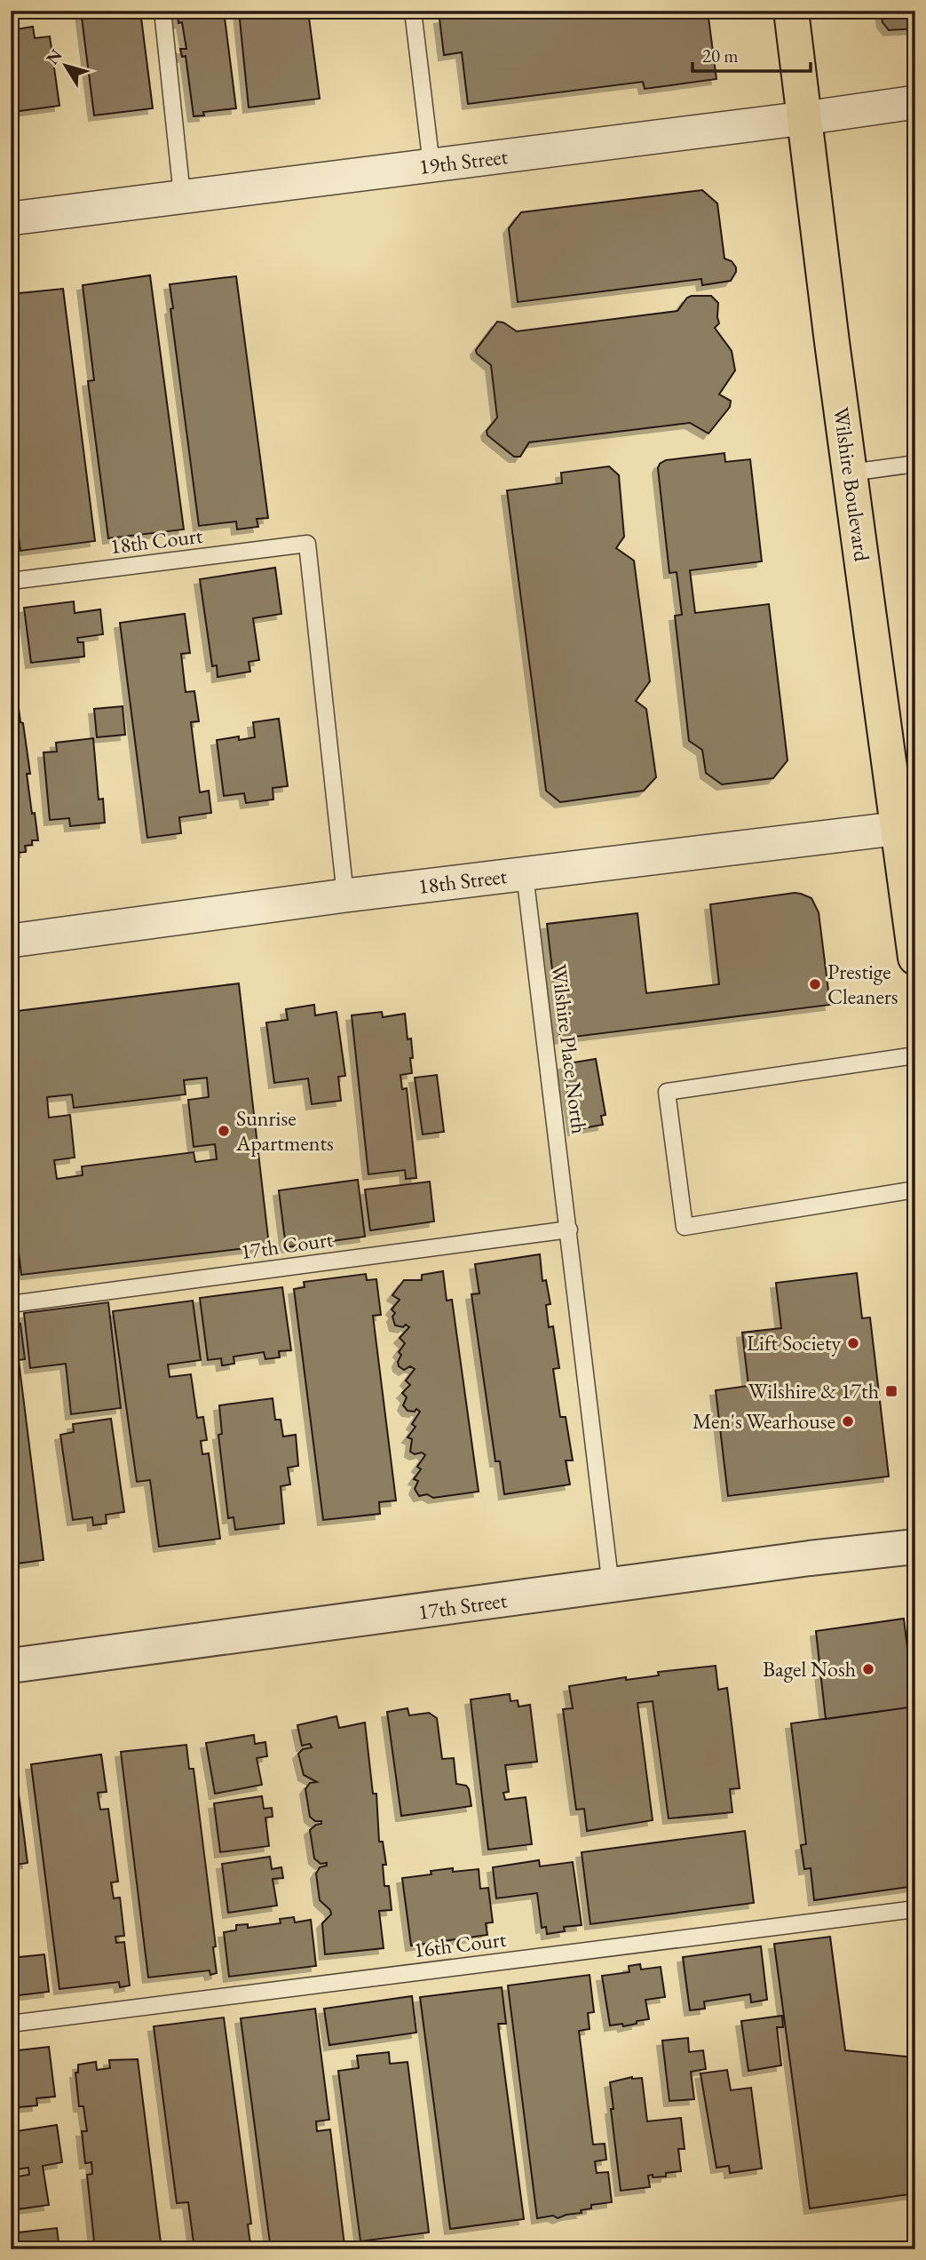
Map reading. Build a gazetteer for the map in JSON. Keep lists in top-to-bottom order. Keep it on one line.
{"streets":{"main road":["Wilshire Boulevard"],"street":["19th Street","18th Street","17th Street"],"lane":["18th Court","Wilshire Place North","17th Court","16th Court"]},"crossings":[["19th Street","Wilshire Boulevard"],["Wilshire Boulevard","18th Street"],["18th Court","18th Street"],["18th Street","Wilshire Place North"],["Wilshire Place North","17th Court"],["Wilshire Place North","17th Street"]],"places":{"other":["Prestige Cleaners","Sunrise Apartments","Lift Society","Men's Wearhouse","Bagel Nosh"],"transit":["Wilshire & 17th"]},"scale_bar":"20 m","north":"top left"}
